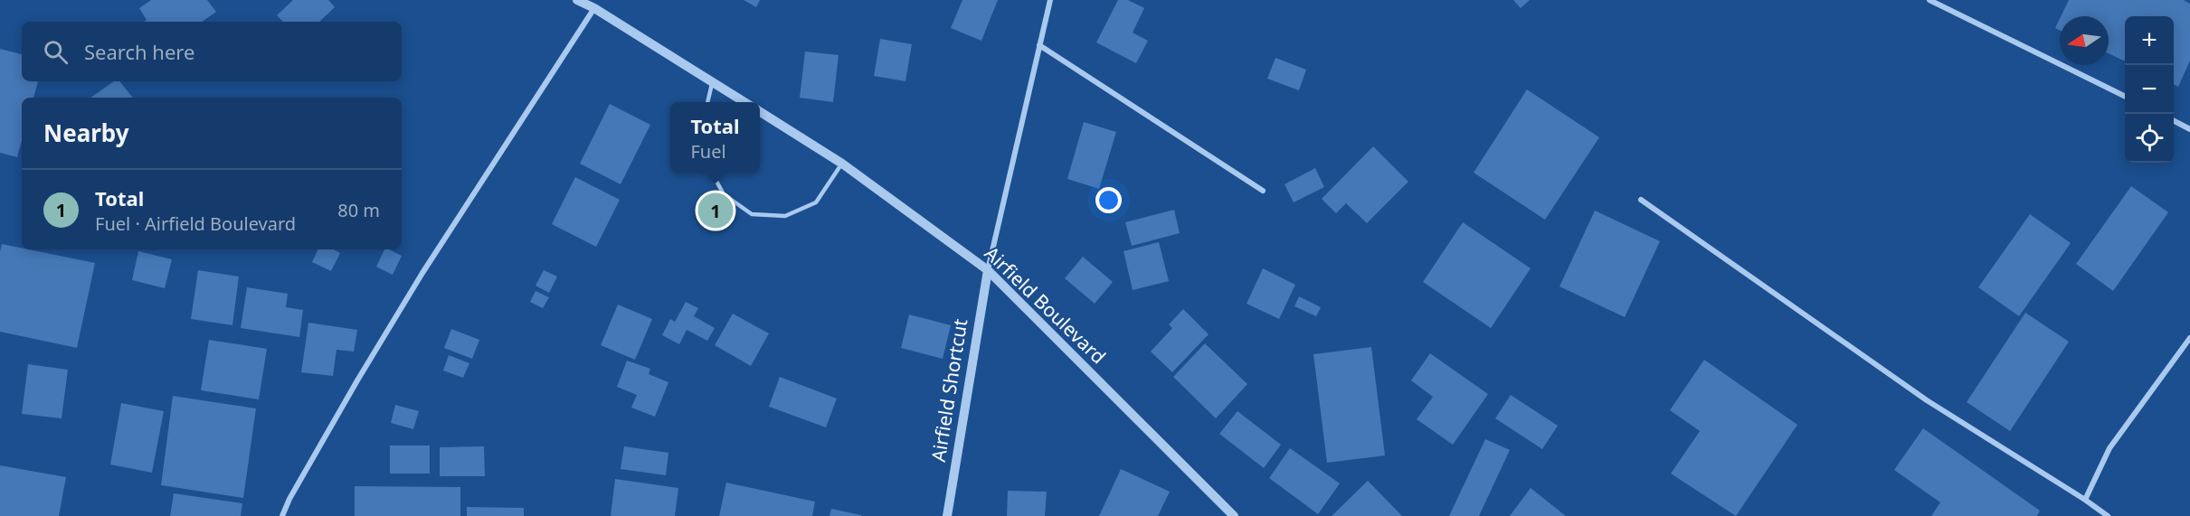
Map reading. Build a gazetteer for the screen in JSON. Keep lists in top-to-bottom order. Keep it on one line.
{"streets":{"street":["Airfield Boulevard","Airfield Shortcut"]},"crossings":[["Airfield Boulevard","Airfield Shortcut"]],"north":"left","page":{"map_buttons":["+","−"],"search":"Search here","heading":"Nearby","popup":["Total","Fuel"],"list":[{"mark":"1","name":"Total","note":"Fuel · Airfield Boulevard","value":"80 m"}],"pins":"1"}}
